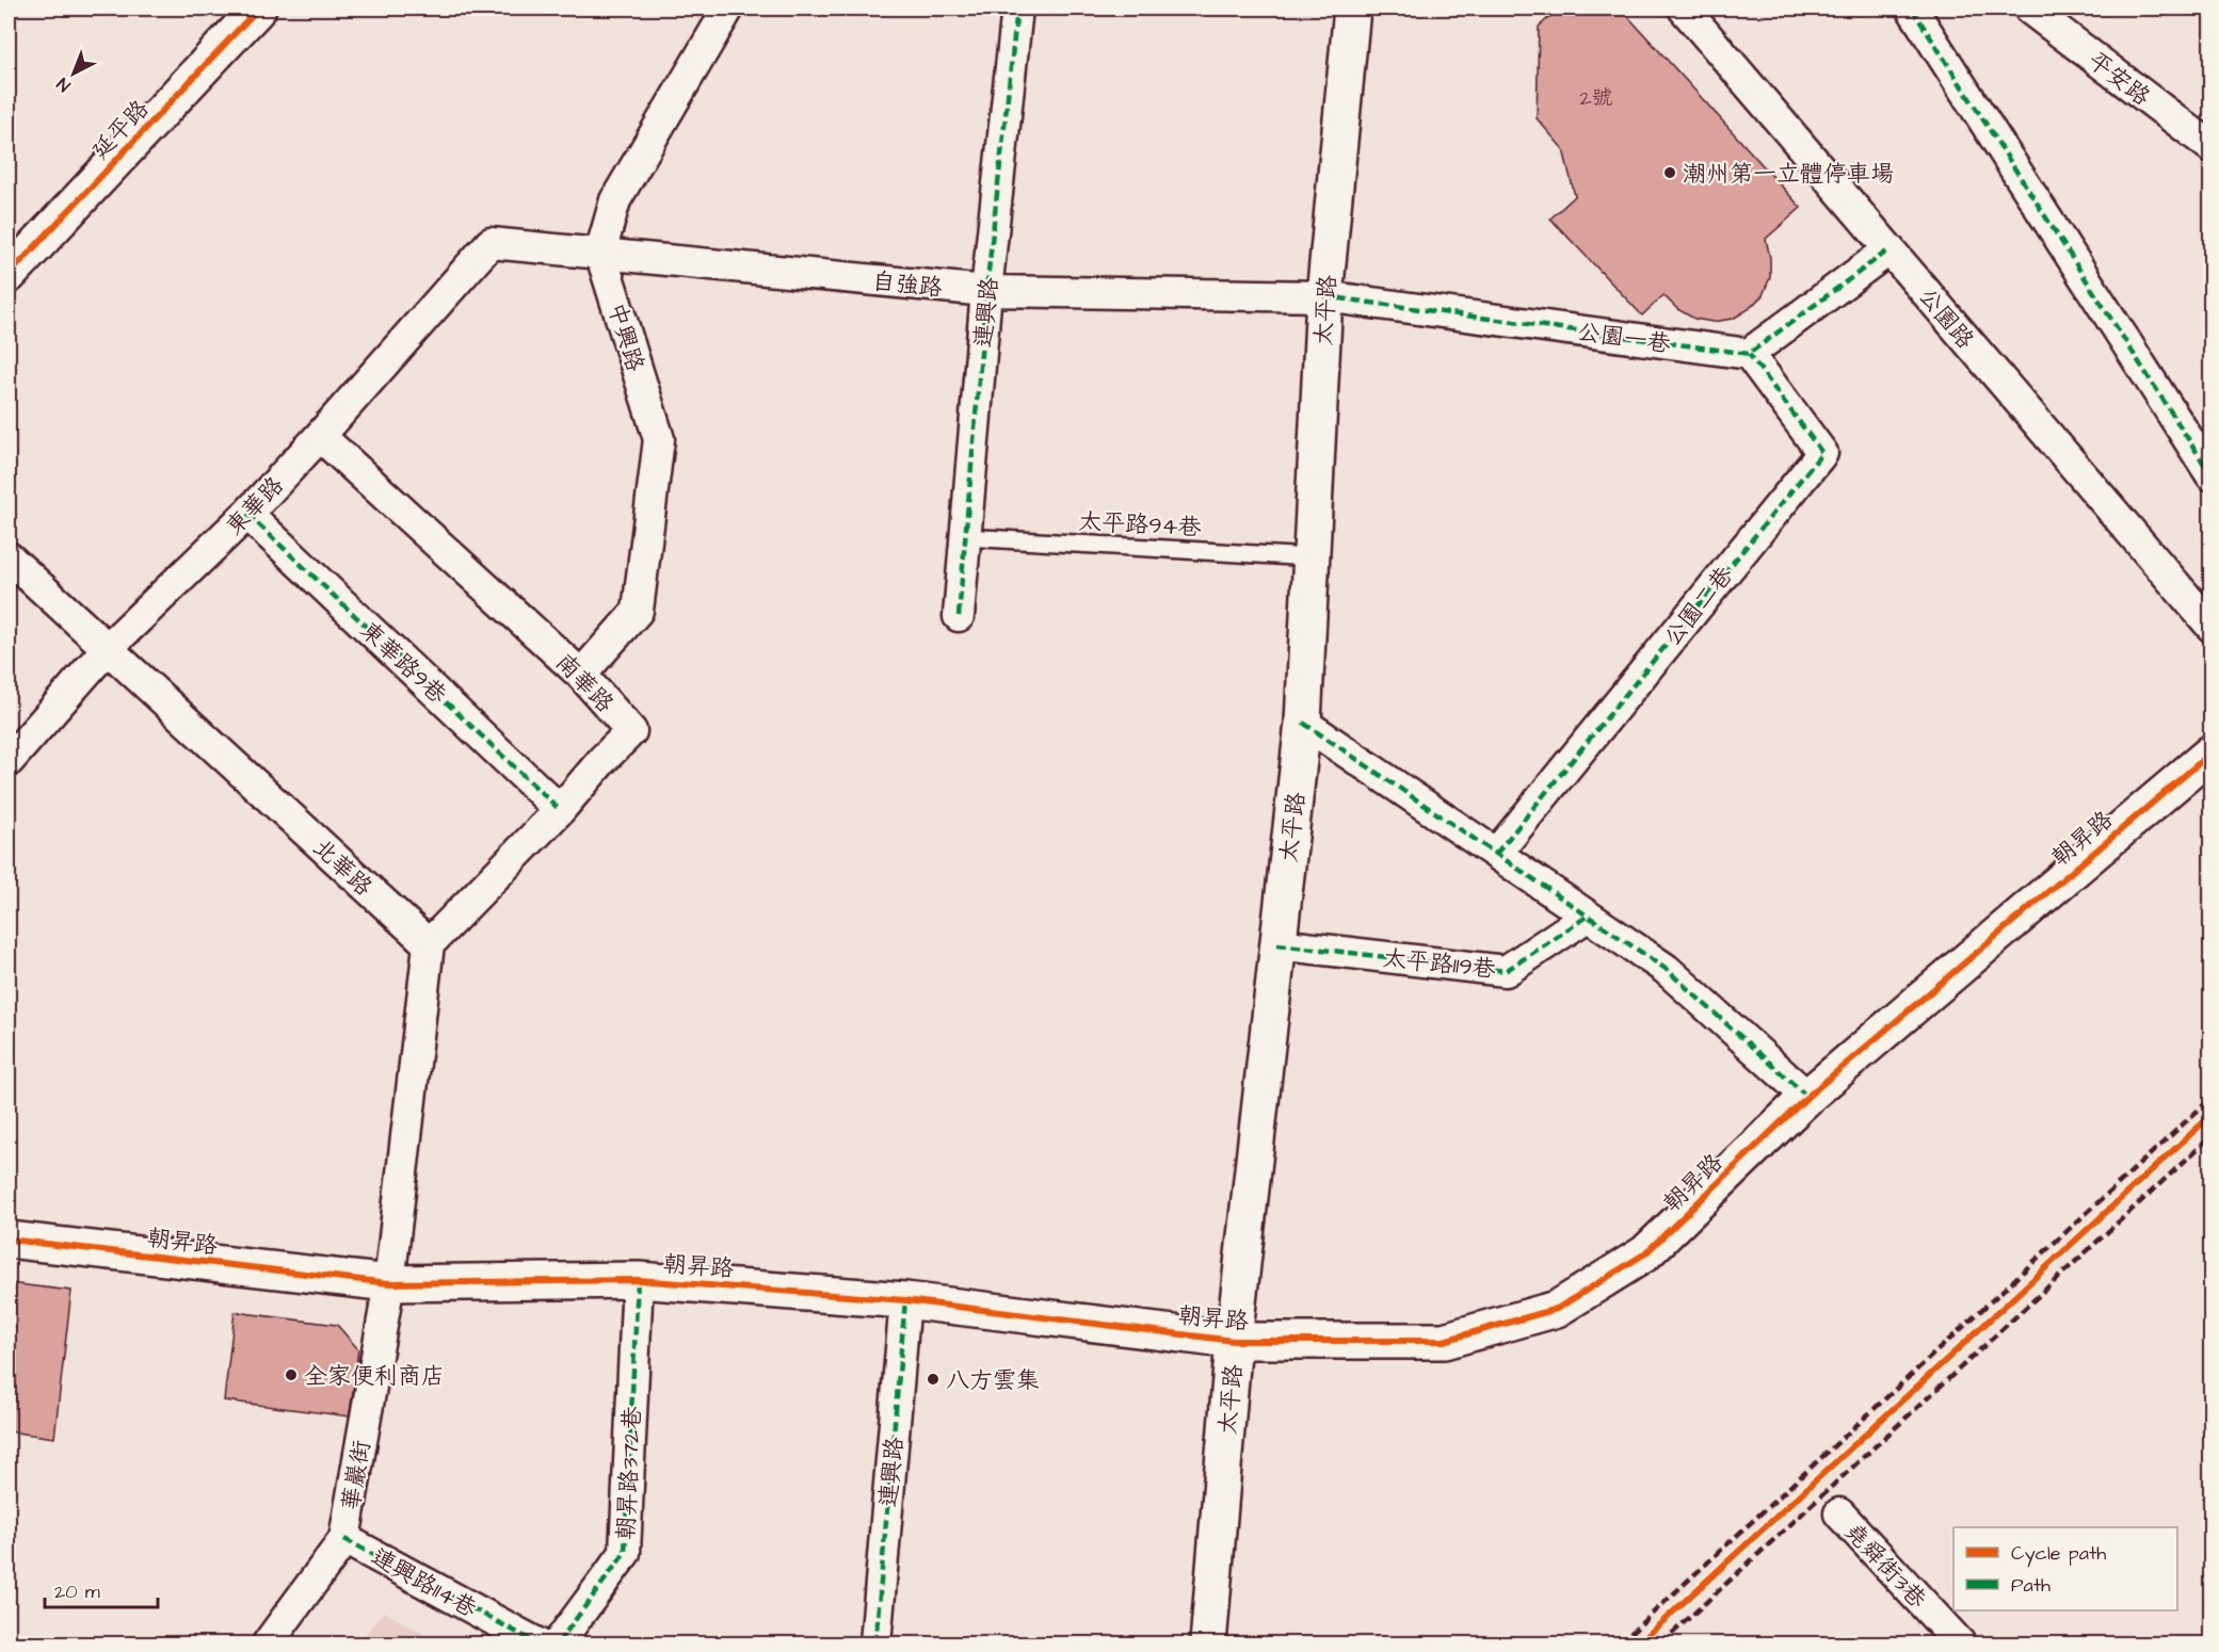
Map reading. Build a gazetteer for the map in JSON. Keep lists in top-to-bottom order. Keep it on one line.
{"streets":{"street":["平安路","延平路","自強路","太平路","連興路","公園路","中興路","公園一巷","東華路","公園二巷","東華路9巷","南華路","朝昇路","北華路","太平路119巷","朝昇路372巷","華巖街","堯舜街3巷","連興路114巷"],"lane":["太平路94巷"]},"crossings":[["自強路","太平路"],["自強路","連興路"],["自強路","中興路"],["自強路","公園一巷"],["自強路","東華路"],["太平路","公園一巷"],["太平路","太平路94巷"],["太平路","朝昇路"],["太平路","太平路119巷"],["連興路","太平路94巷"],["連興路","朝昇路"],["中興路","南華路"],["公園一巷","公園二巷"],["東華路","東華路9巷"],["東華路","南華路"],["東華路","北華路"],["東華路9巷","南華路"],["南華路","北華路"],["朝昇路","朝昇路372巷"],["朝昇路","華巖街"],["華巖街","連興路114巷"]],"places":["潮州第一立體停車場","全家便利商店","八方雲集"],"house_numbers":["2號"],"legend":["Cycle path","Path"],"scale_bar":"20 m","north":"bottom left"}
